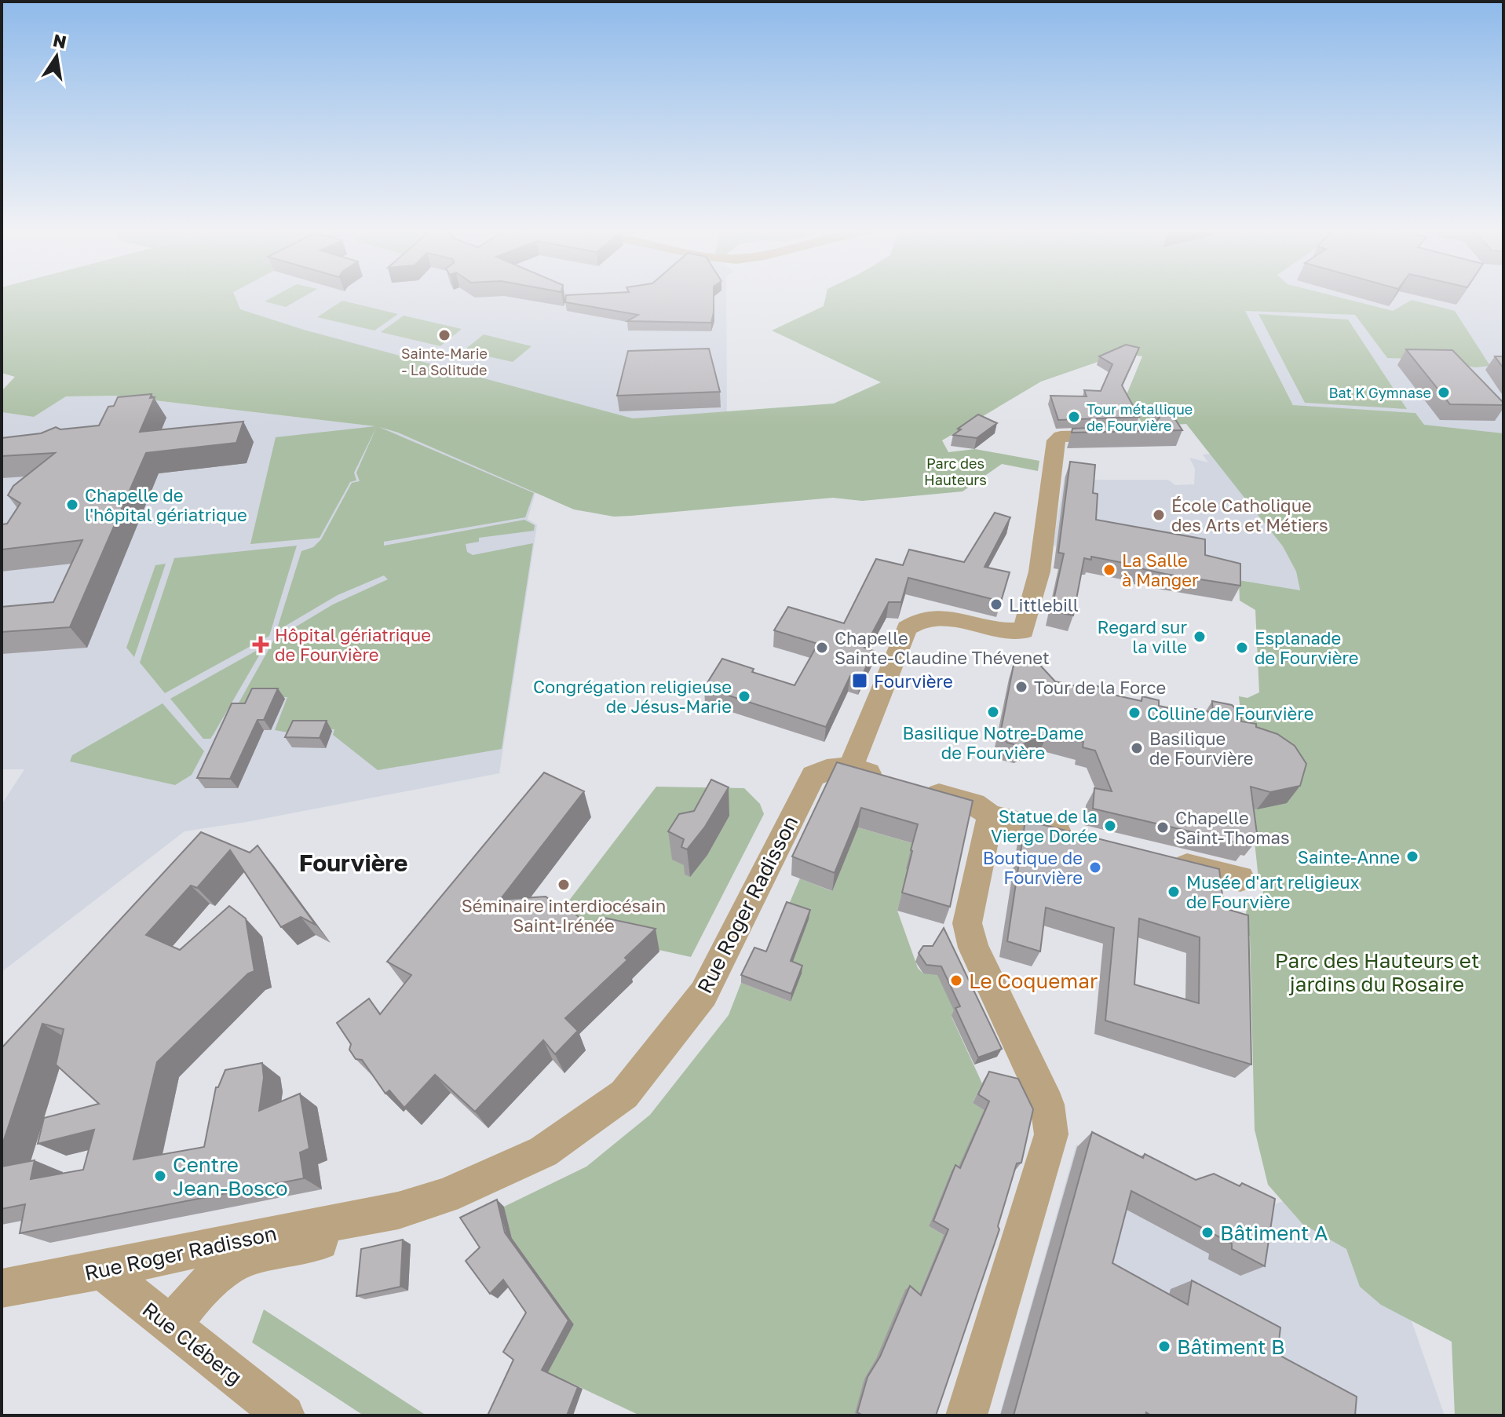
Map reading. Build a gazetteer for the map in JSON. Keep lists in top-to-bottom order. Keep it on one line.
{"streets":{"street":["Rue Roger Radisson","Rue Cléberg"]},"crossings":[["Rue Roger Radisson","Rue Cléberg"]],"districts":["Fourvière"],"parks":["Parc des Hauteurs","Parc des Hauteurs et jardins du Rosaire"],"places":{"other":["Sainte-Marie - La Solitude","Bat K Gymnase","Tour métallique de Fourvière","Chapelle de l'hôpital gériatrique","École Catholique des Arts et Métiers","La Salle à Manger","Littlebill","Regard sur la ville","Chapelle Sainte-Claudine Thévenet","Esplanade de Fourvière","Tour de la Force","Congrégation religieuse de Jésus-Marie","Basilique Notre-Dame de Fourvière","Colline de Fourvière","Basilique de Fourvière","Statue de la Vierge Dorée","Chapelle Saint-Thomas","Sainte-Anne","Boutique de Fourvière","Séminaire interdiocésain Saint-Irénée","Musée d'art religieux de Fourvière","Le Coquemar","Centre Jean-Bosco","Bâtiment A","Bâtiment B"],"health":["Hôpital gériatrique de Fourvière"],"transit":["Fourvière"]},"north":"top"}
